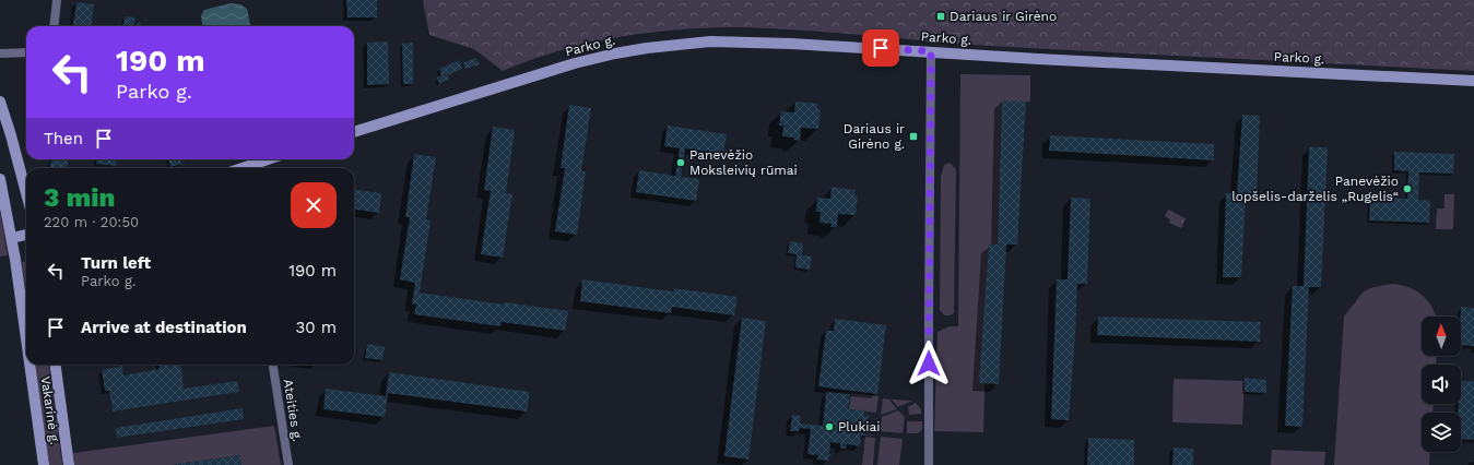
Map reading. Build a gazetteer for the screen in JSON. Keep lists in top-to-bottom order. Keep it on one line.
{"streets":{"main road":["Parko g.","Vakarinė g."],"street":["Ateities g."]},"places":{"transit":["Dariaus ir Girėno","Dariaus ir Girėno g."],"other":["Panevėžio Moksleivių rūmai","Panevėžio lopšelis-darželis „Rugelis“","Plukiai"]},"north":"top","page":{"turn":["190 m","Parko g."],"then":"Then","heading":["3 min","220 m · 20:50"],"list":[{"name":"Turn left","note":"Parko g.","value":"190 m"},{"name":"Arrive at destination","value":"30 m"}]}}
